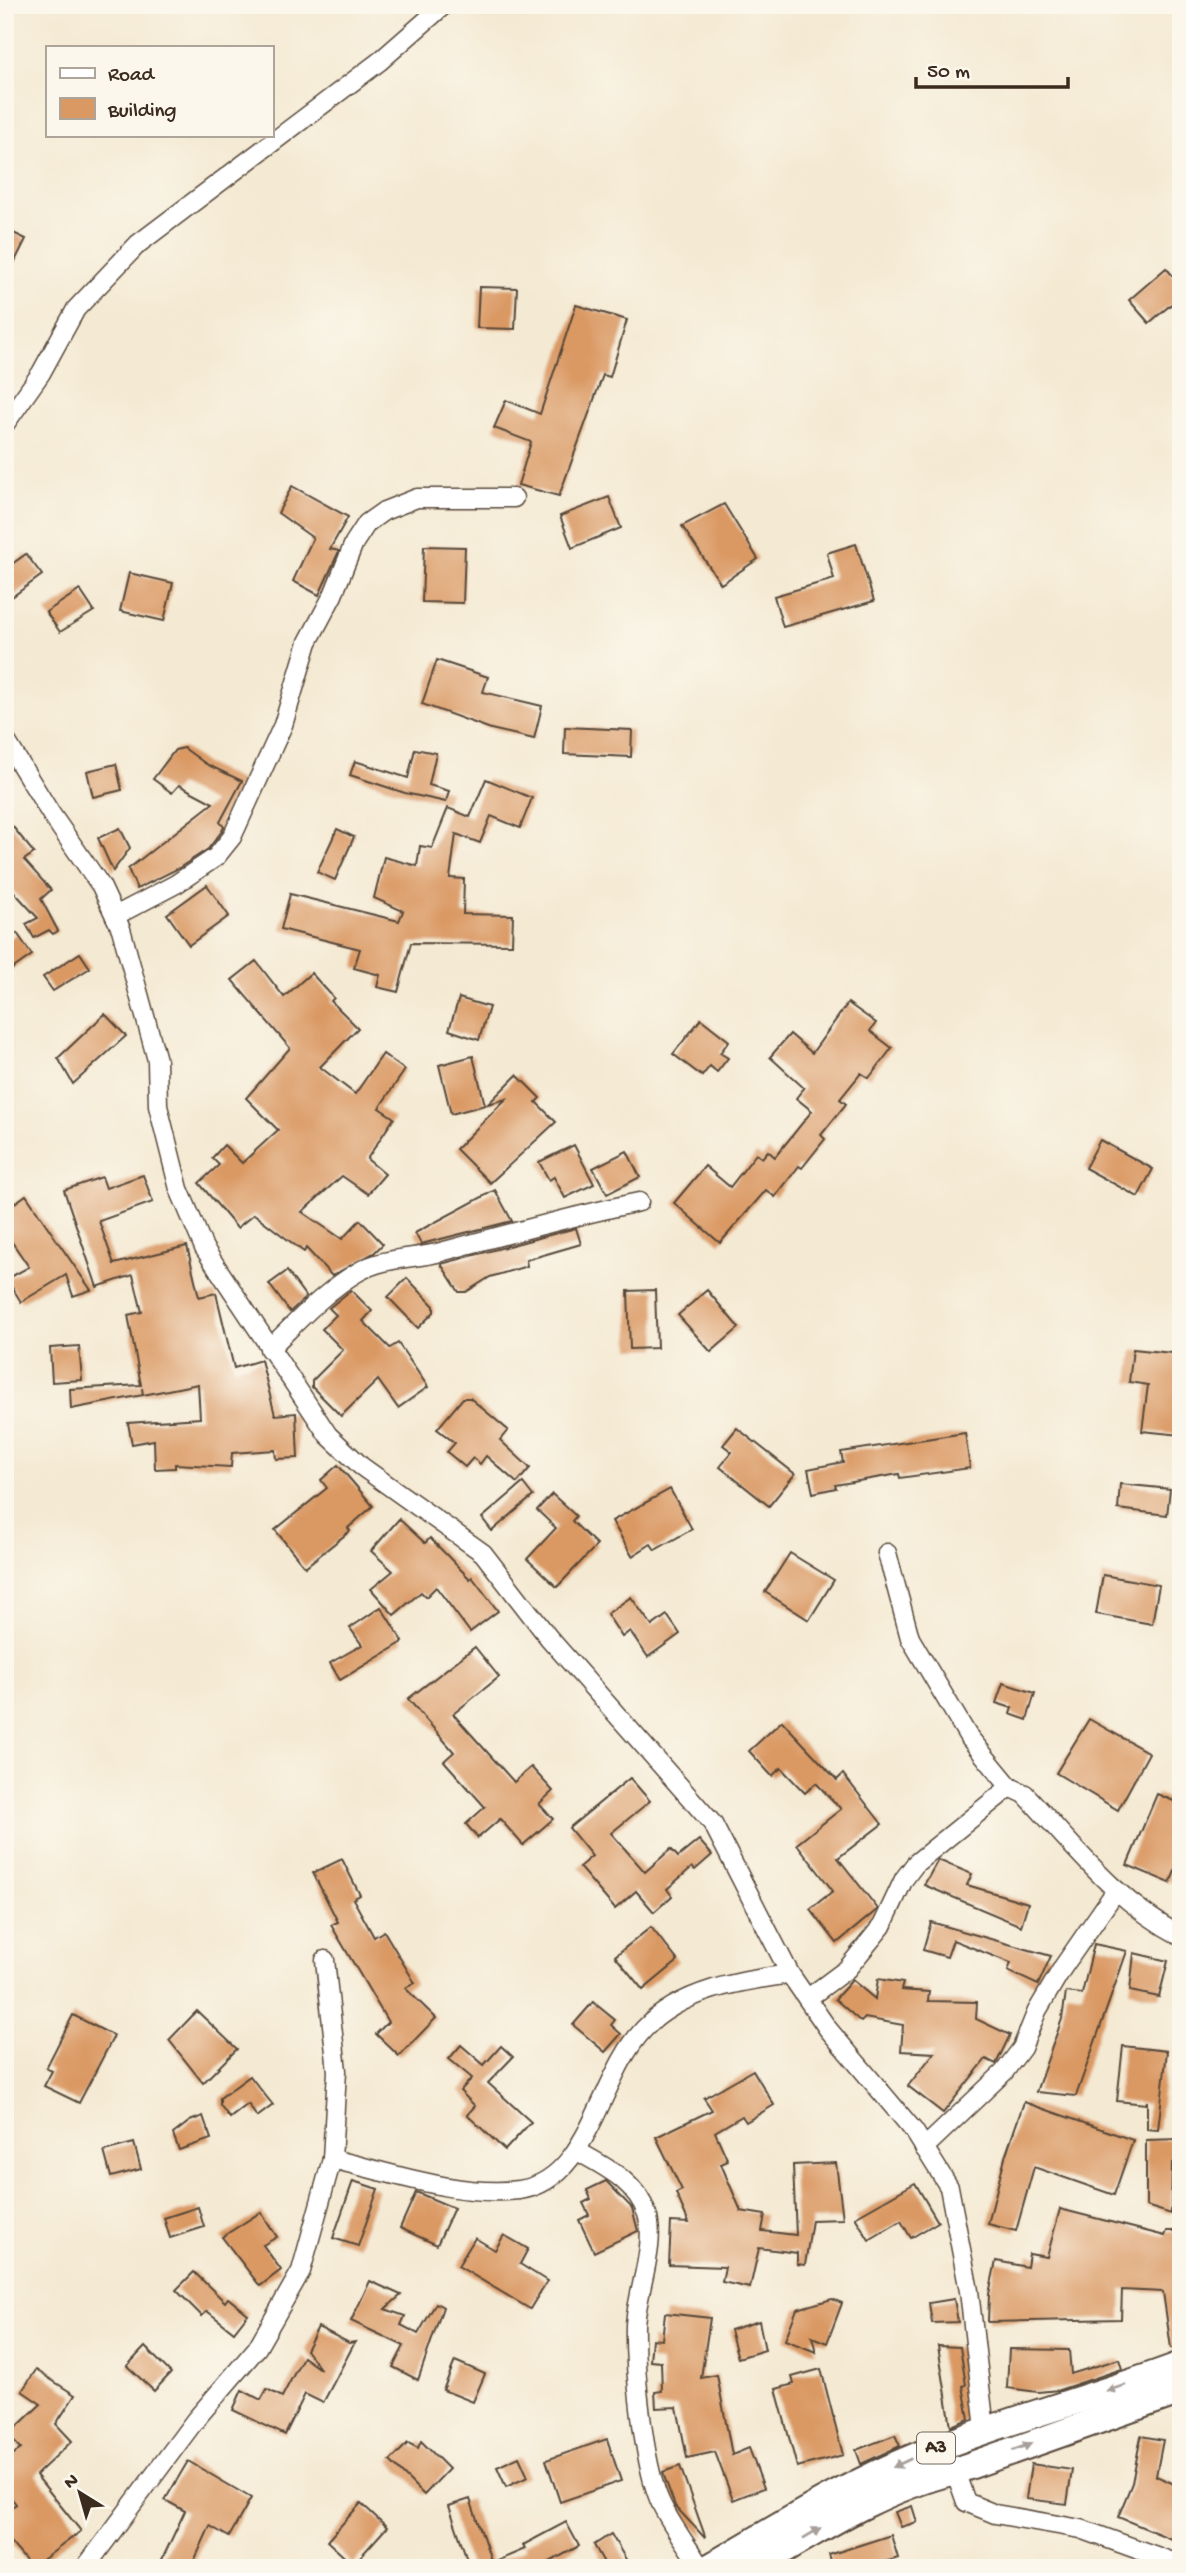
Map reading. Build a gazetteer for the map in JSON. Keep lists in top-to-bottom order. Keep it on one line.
{"streets":{"main road":["A3"]},"legend":["Road","Building"],"scale_bar":"50 m","north":"top left"}
